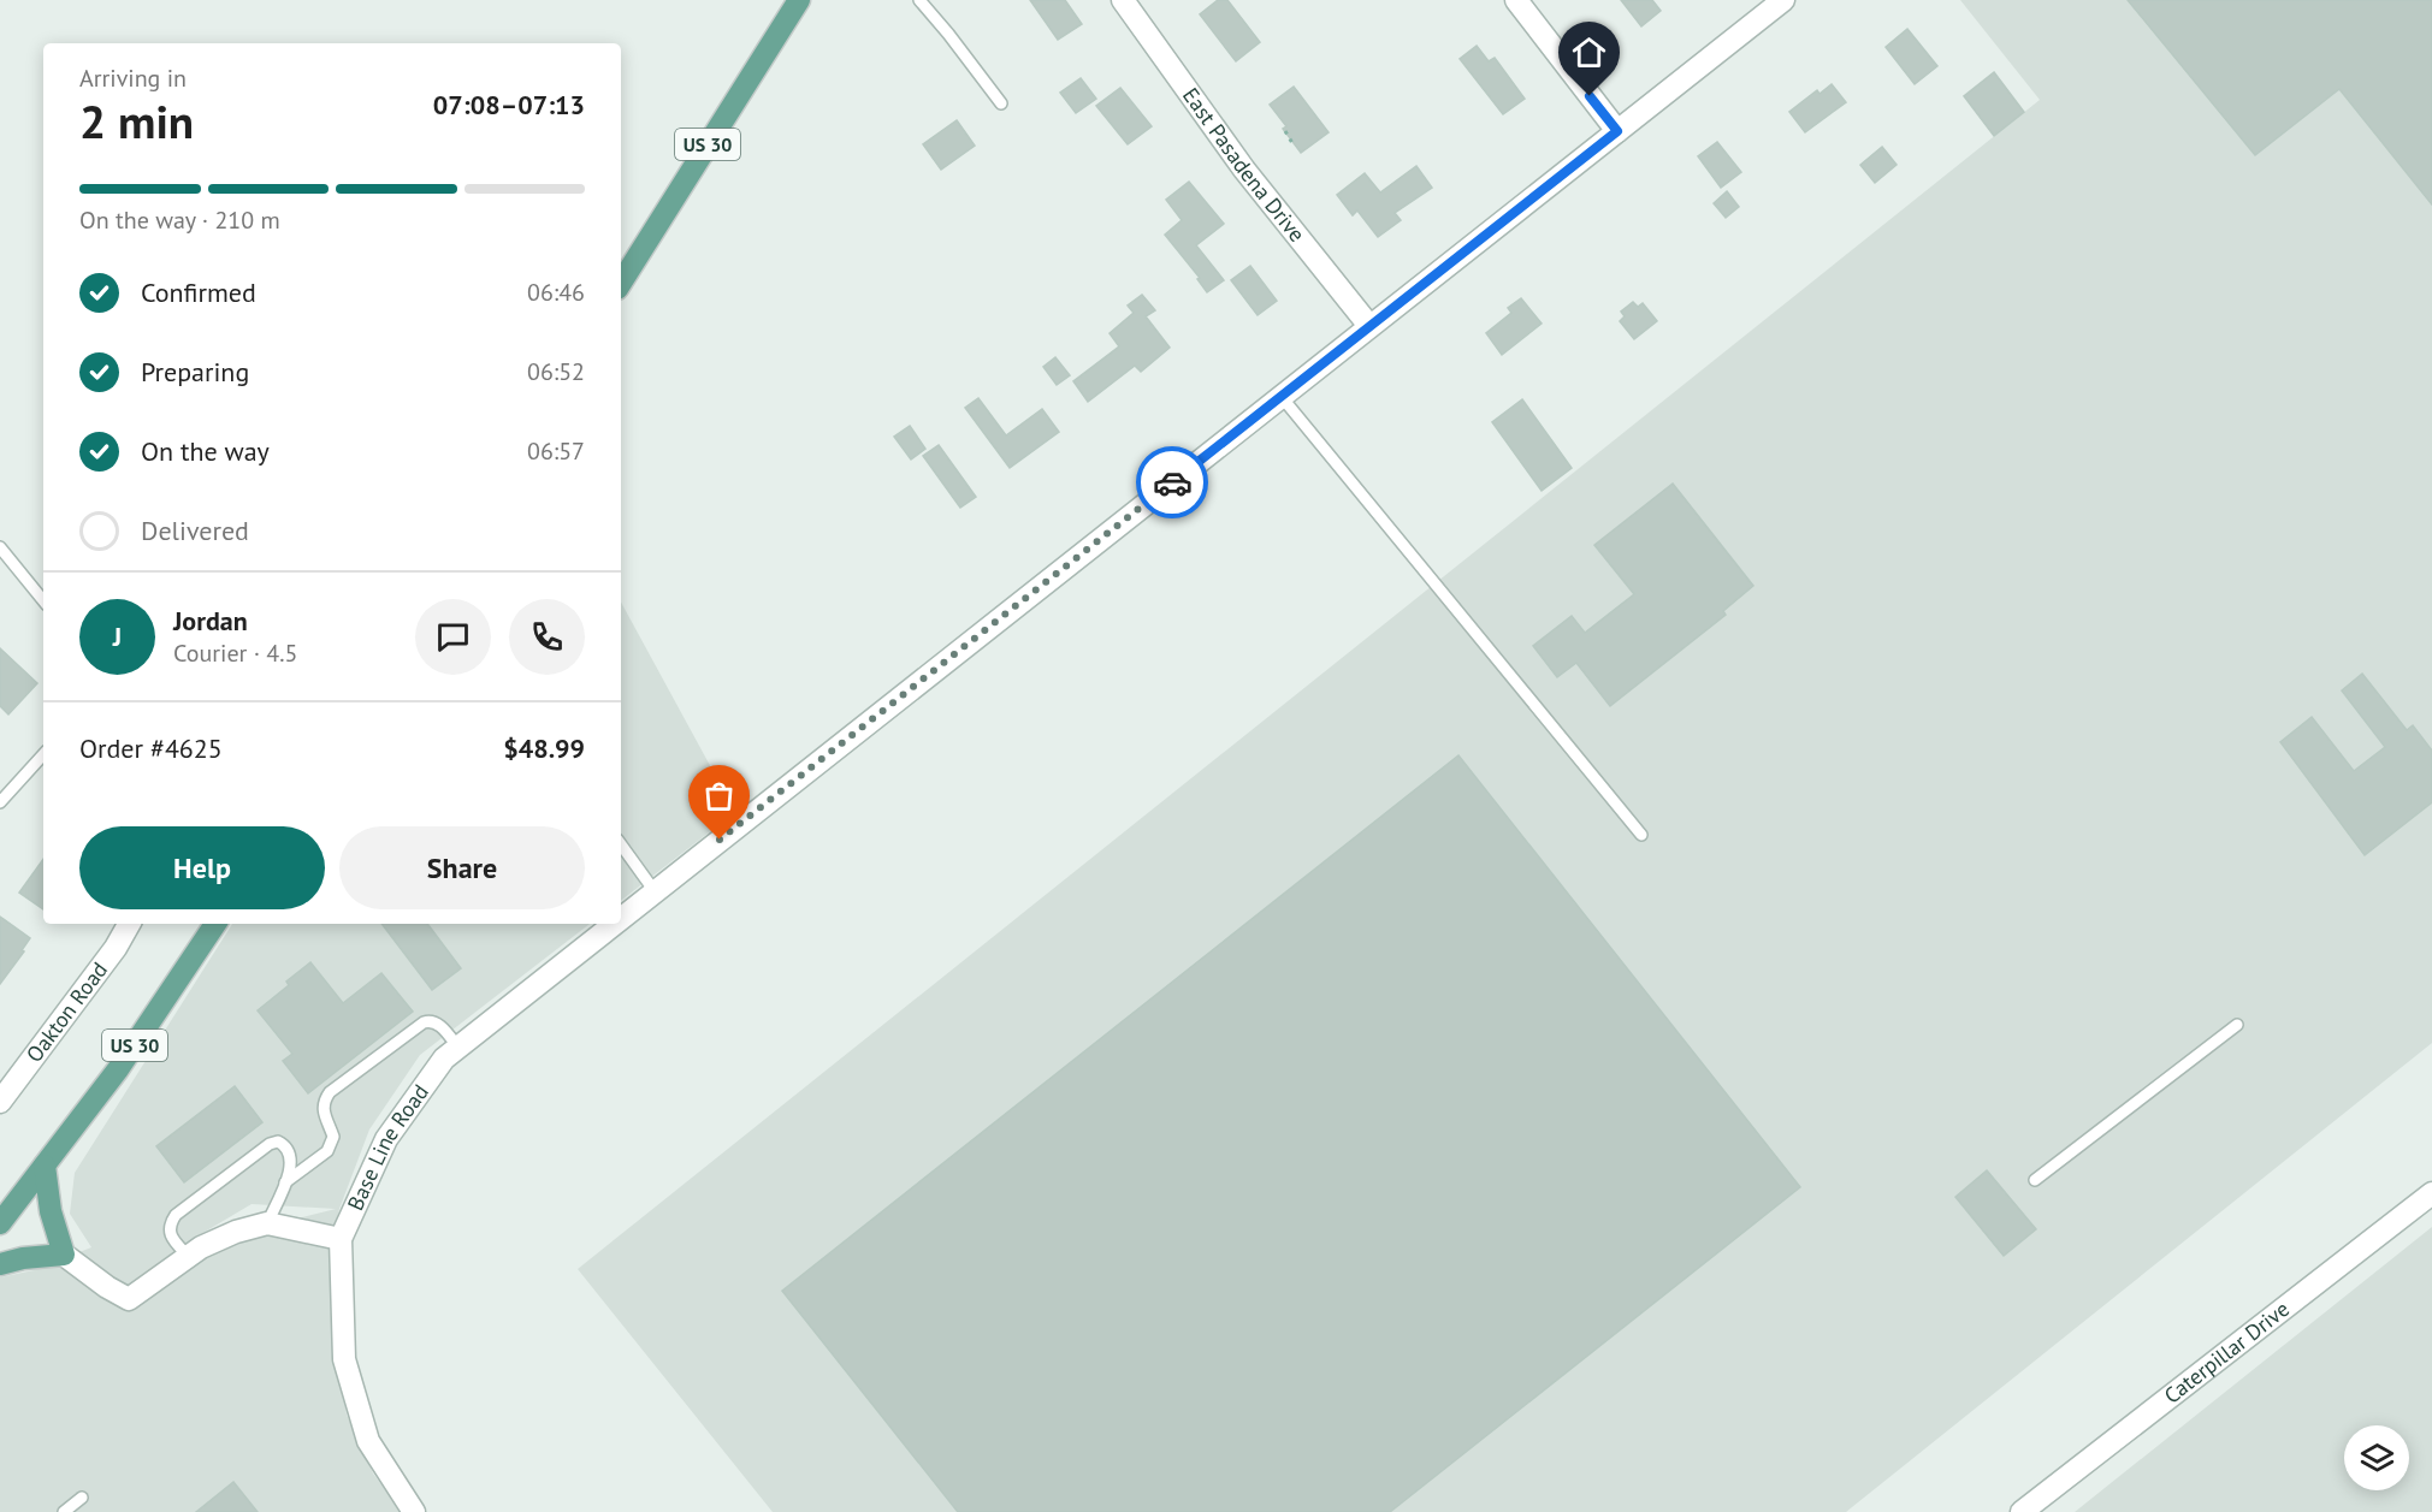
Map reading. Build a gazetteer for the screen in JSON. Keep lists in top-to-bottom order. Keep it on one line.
{"streets":{"main road":["US 30"],"street":["East Pasadena Drive","Oakton Road","Base Line Road","Caterpillar Drive"]},"crossings":[["East Pasadena Drive","Base Line Road"]],"page":{"heading":["2 min","Arriving in","07:08–07:13"],"panel":["Jordan","Courier · 4.5","Order #4625","$48.99"],"bar":"On the way · 210 m","list":[["Confirmed","06:46"],["Preparing","06:52"],["On the way","06:57"],"Delivered"],"round":"J","buttons":["Help","Share"]}}
